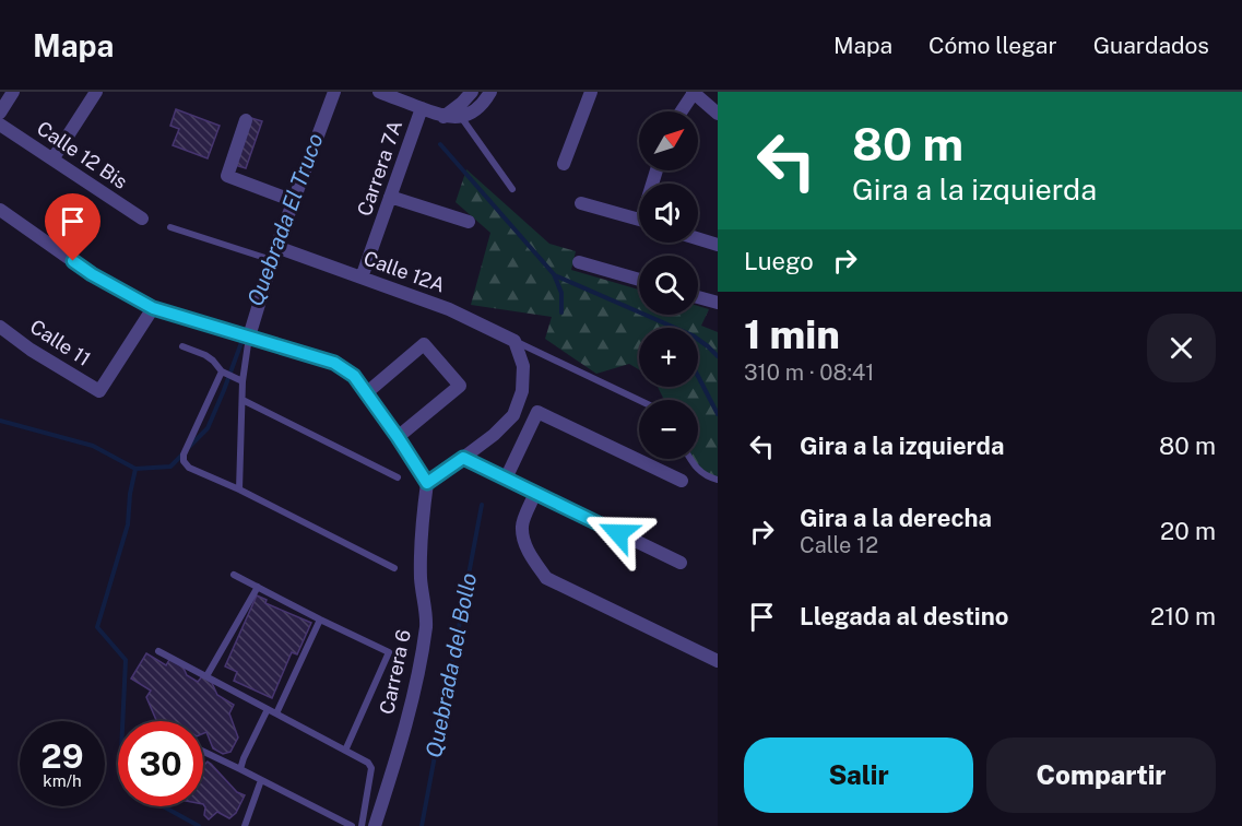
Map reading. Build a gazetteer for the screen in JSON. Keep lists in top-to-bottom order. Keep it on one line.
{"streets":{"street":["Calle 12 Bis","Carrera 7A","Calle 12A","Calle 11","Carrera 6"]},"crossings":[["Carrera 7A","Calle 12A"]],"water":["Quebrada El Truco","Quebrada del Bollo"],"north":"top right","page":{"header":"Mapa","nav":["Mapa","Cómo llegar","Guardados"],"turn":["80 m","Gira a la izquierda"],"map_buttons":["+","−"],"then":"Luego","heading":["1 min","310 m · 08:41"],"list":[{"name":"Gira a la izquierda","value":"80 m"},{"name":"Gira a la derecha","note":"Calle 12","value":"20 m"},{"name":"Llegada al destino","value":"210 m"}],"speed":"29 km/h","limit":"30","buttons":["Salir","Compartir"]}}
